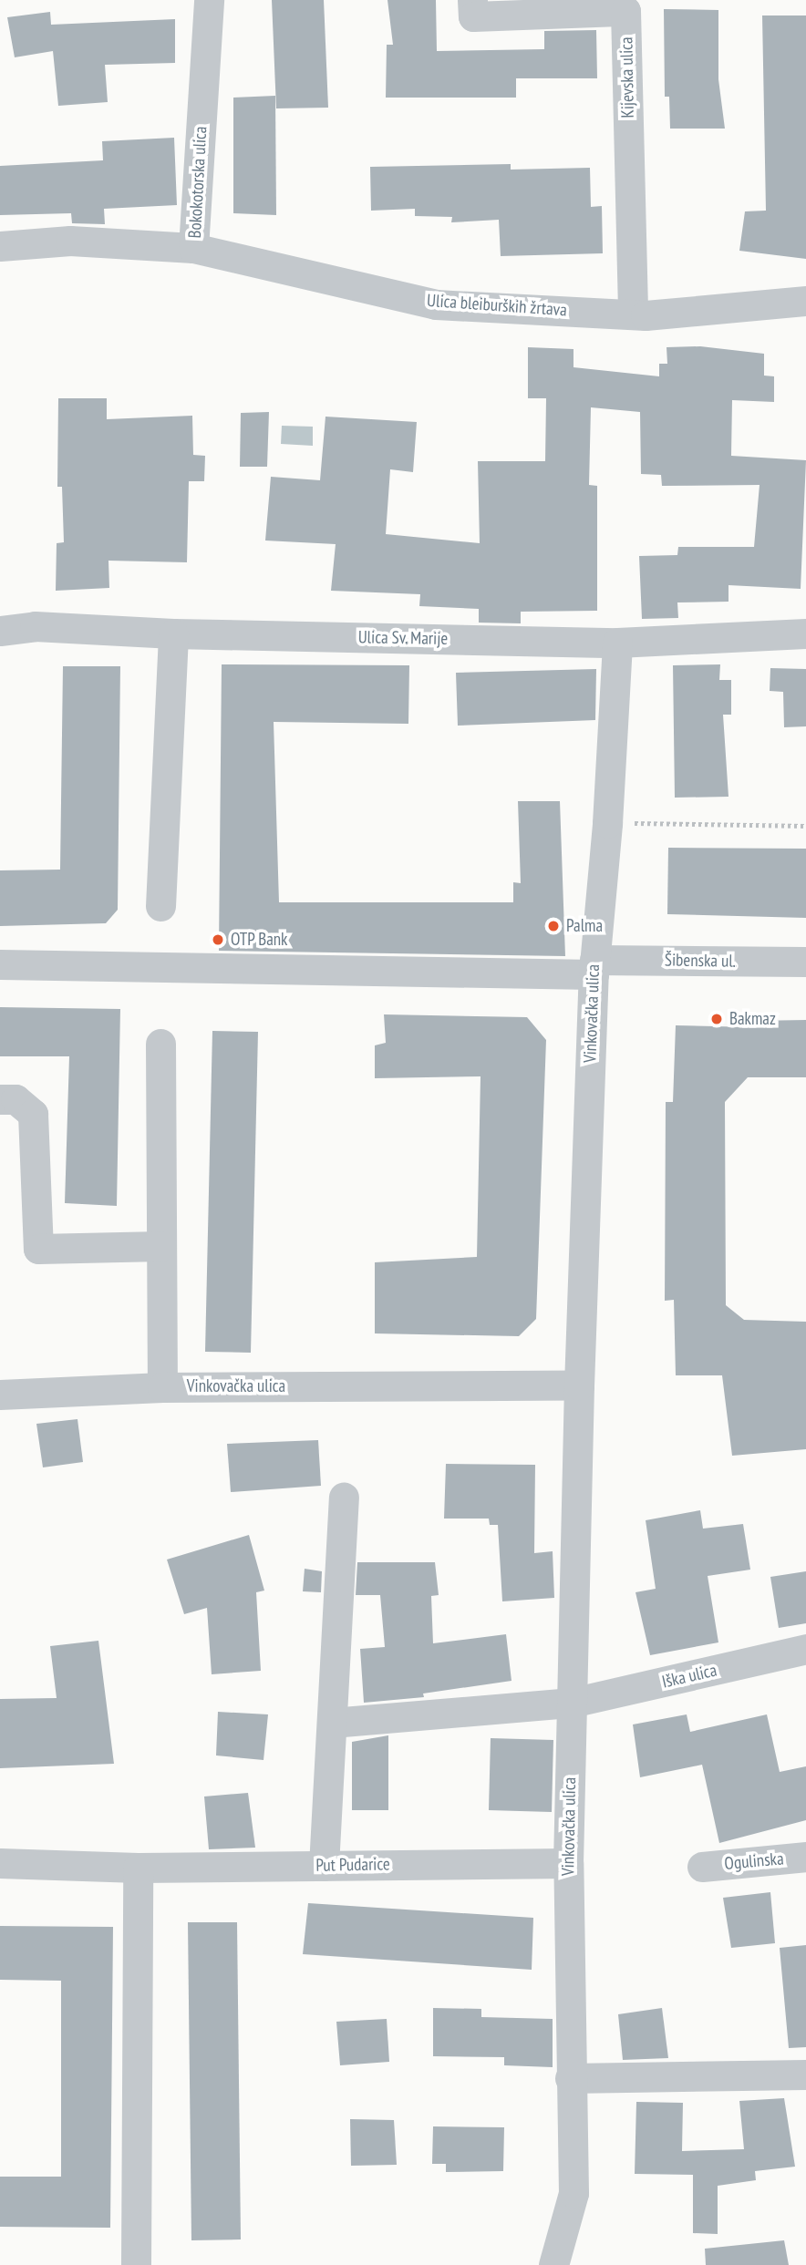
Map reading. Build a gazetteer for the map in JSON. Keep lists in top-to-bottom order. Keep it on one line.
{"streets":{"street":["Kijevska ulica","Bokokotorska ulica","Ulica bleiburških žrtava","Ulica Sv. Marije","Šibenska ul.","Vinkovačka ulica","Iška ulica","Ogulinska","Put Pudarice"]},"crossings":[["Kijevska ulica","Ulica bleiburških žrtava"],["Bokokotorska ulica","Ulica bleiburških žrtava"],["Ulica Sv. Marije","Vinkovačka ulica"],["Šibenska ul.","Vinkovačka ulica"],["Vinkovačka ulica","Iška ulica"],["Vinkovačka ulica","Put Pudarice"]],"places":["Palma","OTP Bank","Bakmaz"]}
